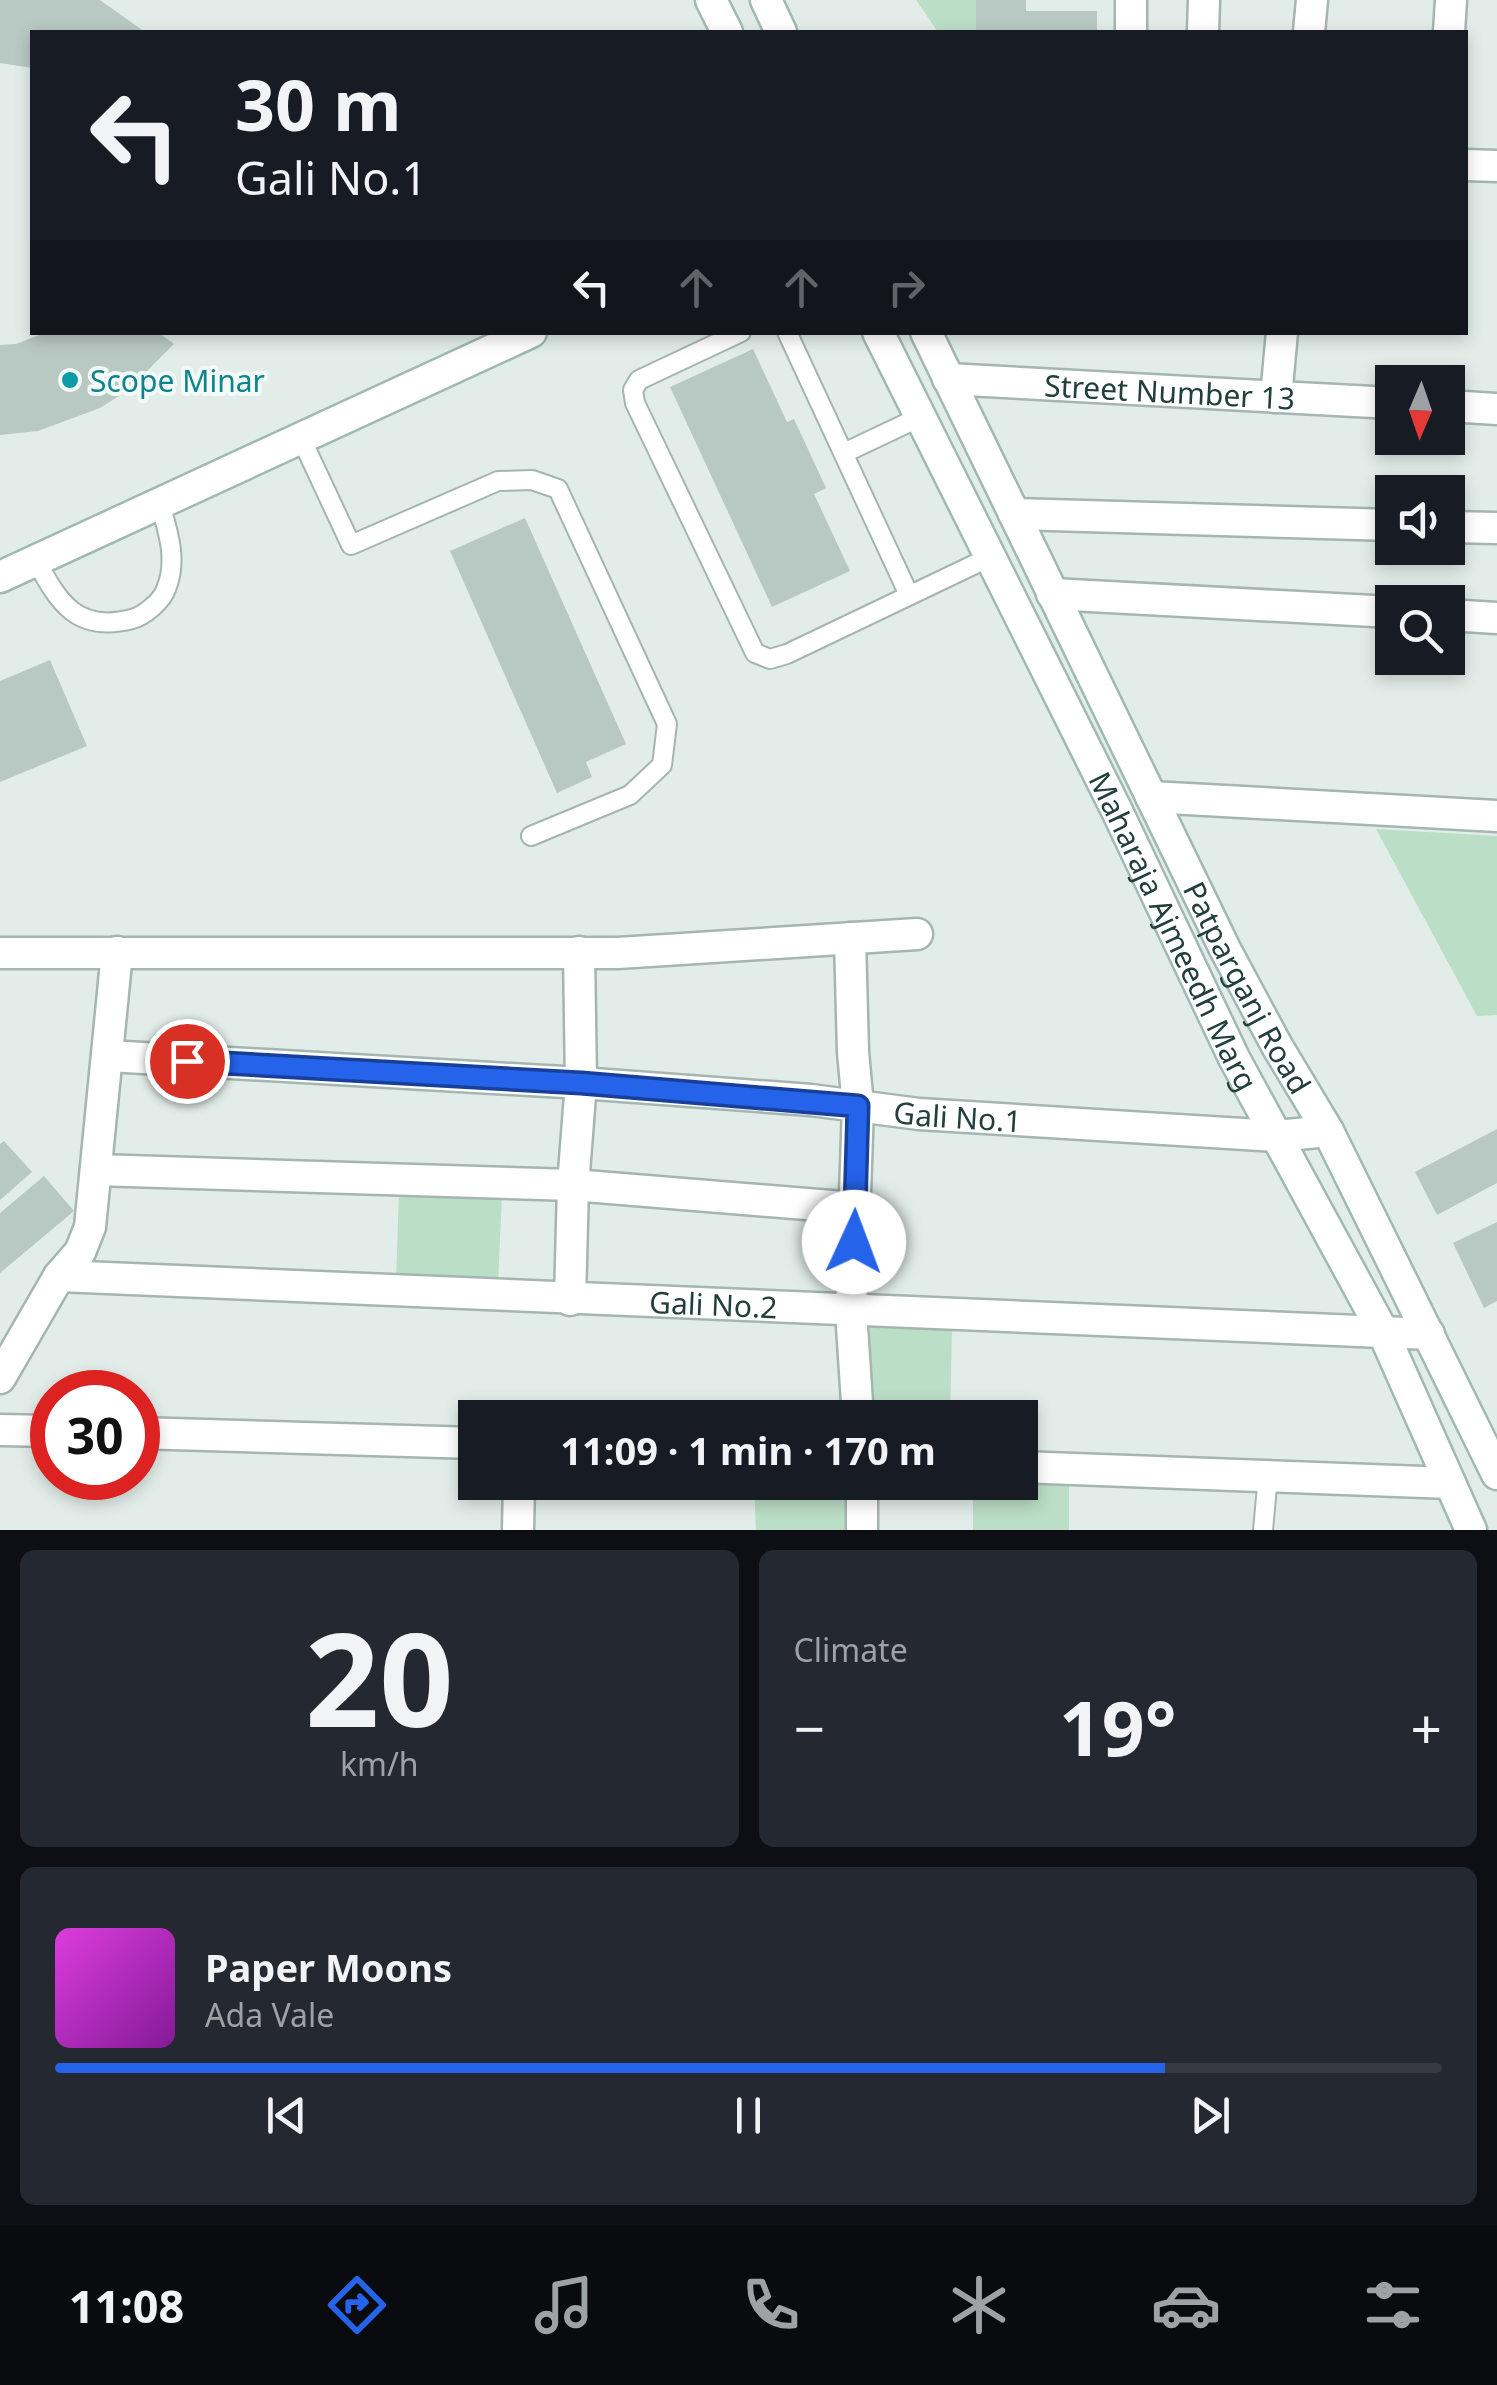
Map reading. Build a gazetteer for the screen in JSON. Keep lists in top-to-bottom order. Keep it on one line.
{"streets":{"street":["Street Number 13","Maharaja Ajmeedh Marg","Patparganj Road","Gali No.1","Gali No.2"]},"crossings":[["Street Number 13","Patparganj Road"],["Maharaja Ajmeedh Marg","Gali No.1"],["Maharaja Ajmeedh Marg","Gali No.2"],["Patparganj Road","Gali No.1"],["Patparganj Road","Gali No.2"]],"places":["Scope Minar"],"north":"bottom","page":{"turn":["30 m","Gali No.1"],"limit":"30","trip":"11:09 · 1 min · 170 m","tile":[["20","km/h"],"Climate"],"heat":["−","19°","+"],"song":["Paper Moons","Ada Vale"],"tabs":"11:08"}}
